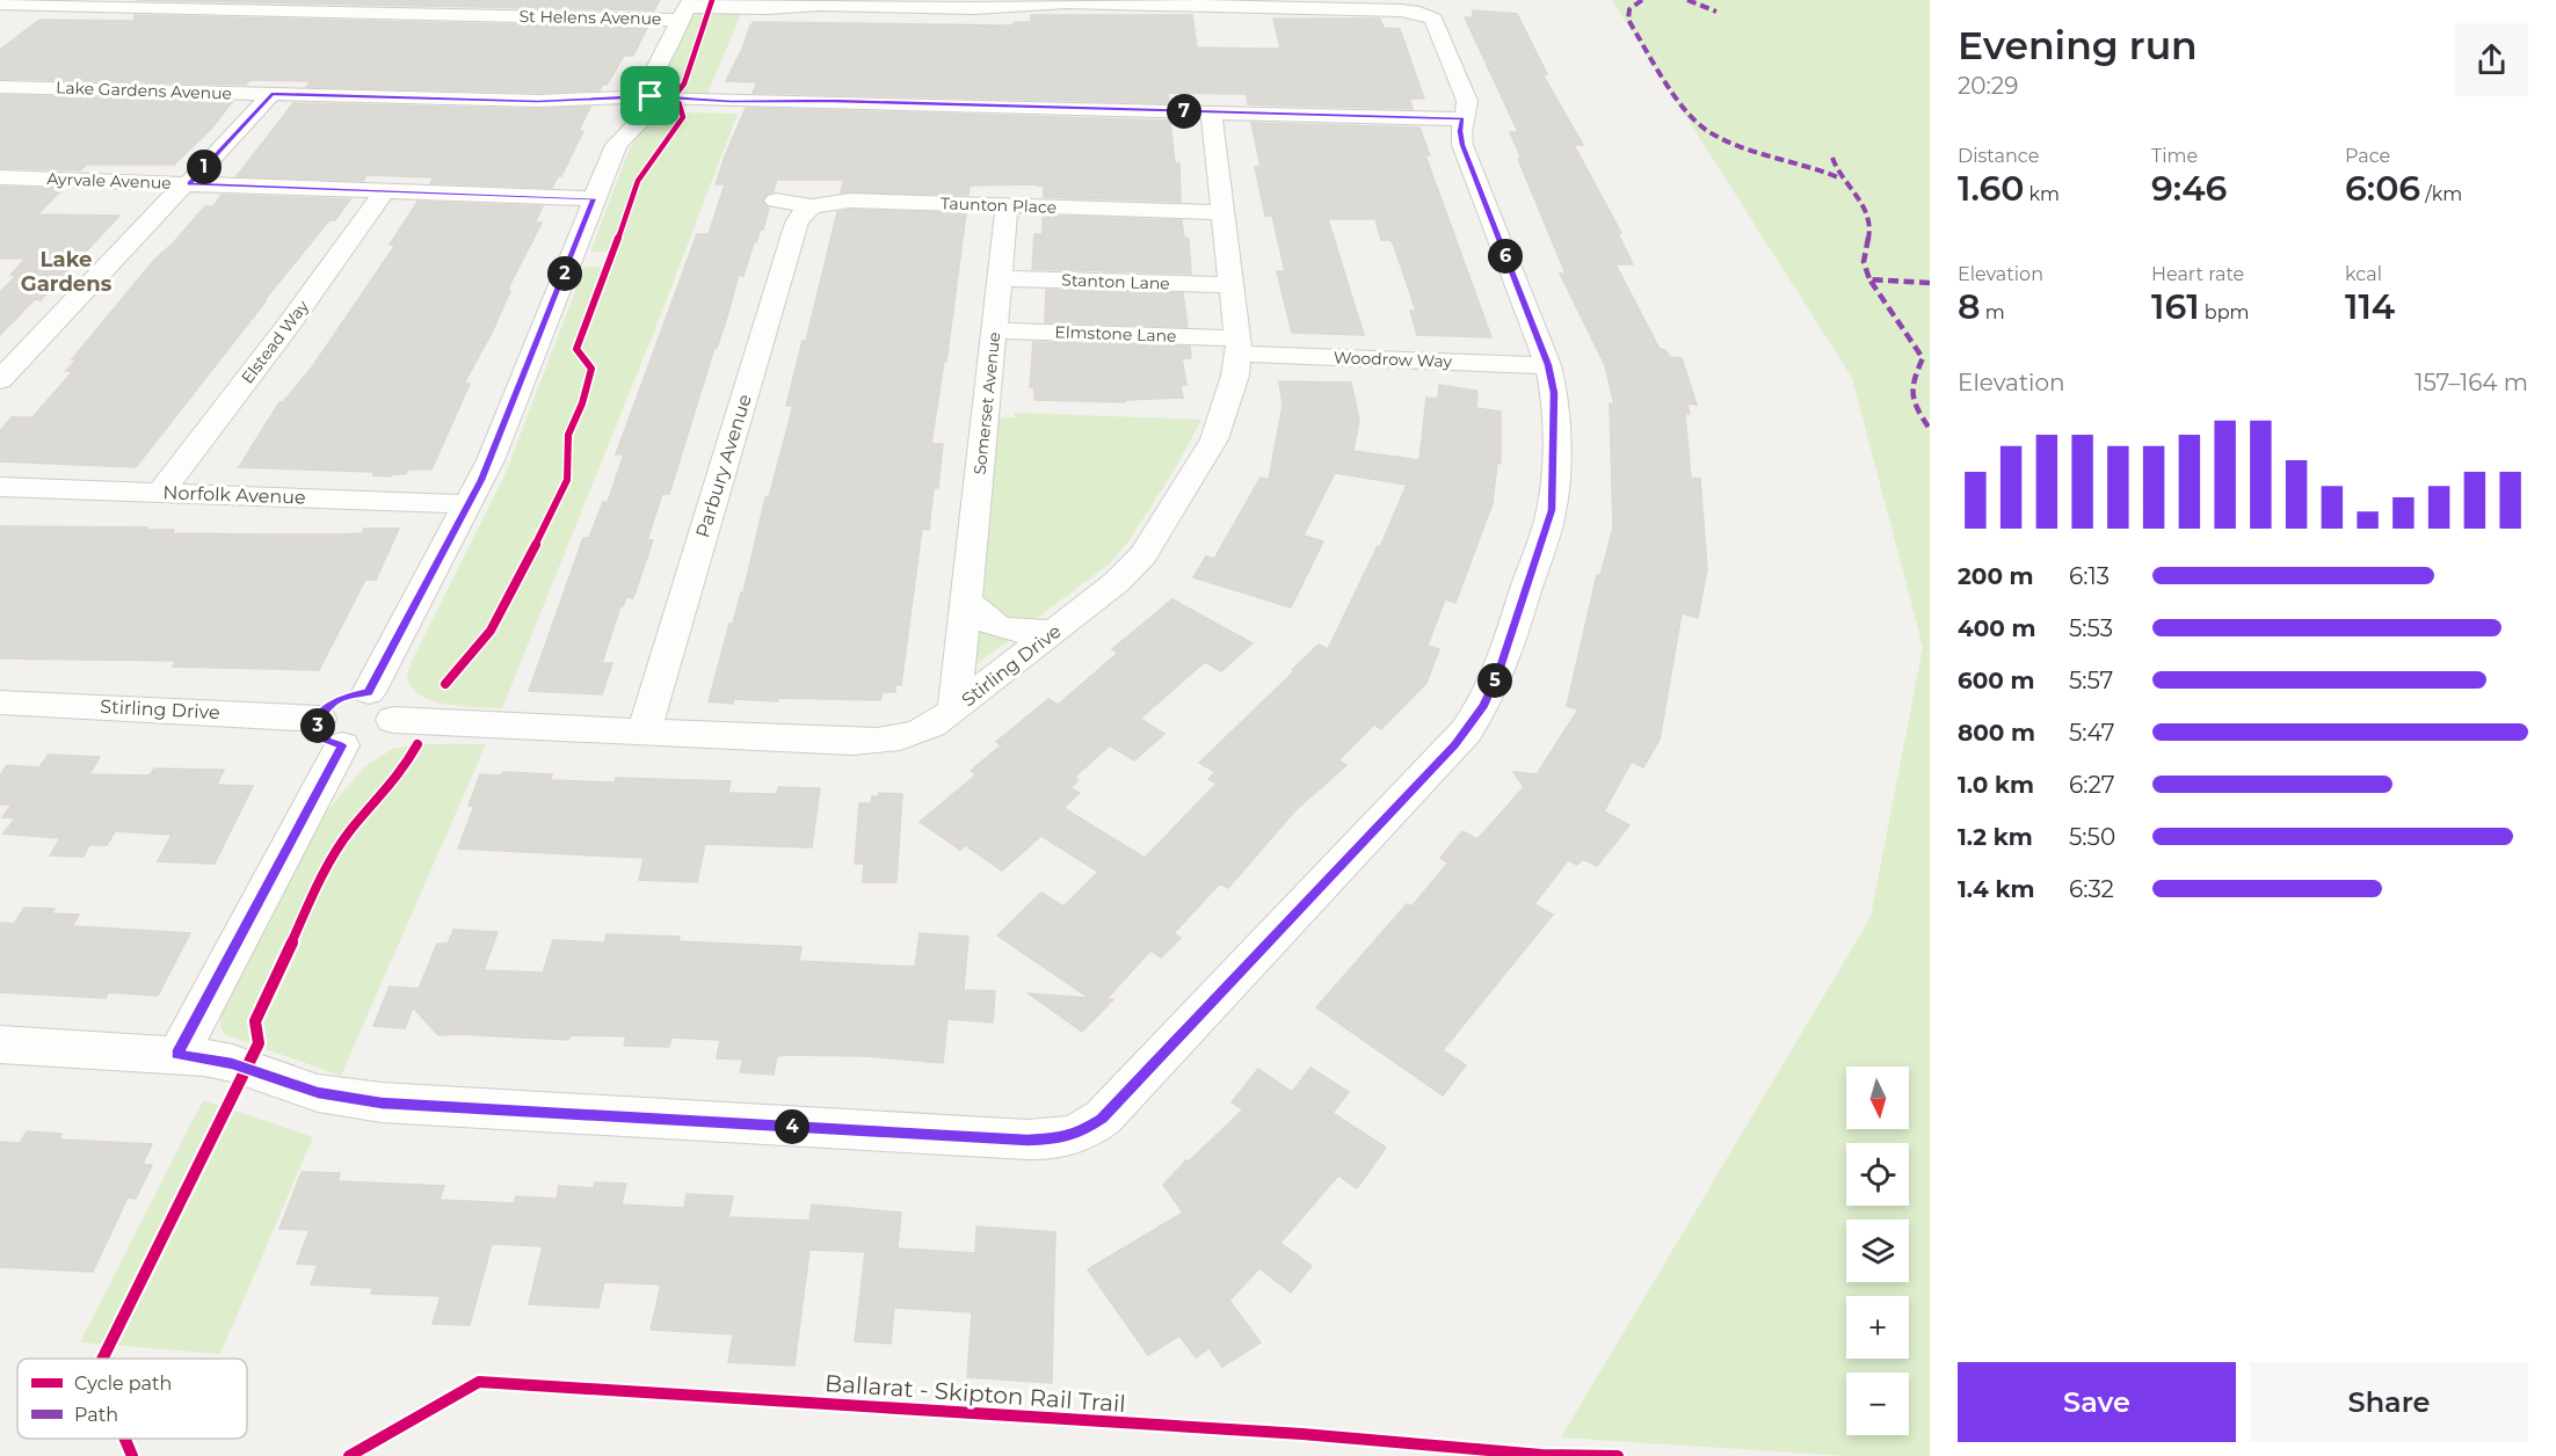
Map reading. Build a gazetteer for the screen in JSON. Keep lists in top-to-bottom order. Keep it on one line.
{"streets":{"street":["St Helens Avenue","Lake Gardens Avenue","Ayrvale Avenue","Taunton Place","Stanton Lane","Elmstone Lane","Elstead Way","Woodrow Way","Somerset Avenue","Parbury Avenue","Norfolk Avenue","Stirling Drive"],"cycle path":["Ballarat - Skipton Rail Trail"]},"crossings":[["St Helens Avenue","Woodrow Way"],["Ayrvale Avenue","Elstead Way"],["Taunton Place","Somerset Avenue"],["Taunton Place","Parbury Avenue"],["Taunton Place","Stirling Drive"],["Stanton Lane","Somerset Avenue"],["Stanton Lane","Stirling Drive"],["Elmstone Lane","Woodrow Way"],["Elmstone Lane","Somerset Avenue"],["Elmstone Lane","Stirling Drive"],["Elstead Way","Norfolk Avenue"],["Woodrow Way","Stirling Drive"],["Somerset Avenue","Stirling Drive"],["Parbury Avenue","Stirling Drive"]],"districts":["Lake Gardens"],"legend":["Cycle path","Path"],"north":"bottom","page":{"heading":["Evening run","20:29"],"pins":["7","1","6","2","5","3","4"],"stats":[["Distance","1.60 km"],["Time","9:46"],["Pace","6:06 /km"],["Elevation","8 m"],["Heart rate","161 bpm"],["kcal","114"]],"chart":["Elevation","157–164 m"],"list":[{"name":"200 m","note":"6:13"},{"name":"400 m","note":"5:53"},{"name":"600 m","note":"5:57"},{"name":"800 m","note":"5:47"},{"name":"1.0 km","note":"6:27"},{"name":"1.2 km","note":"5:50"},{"name":"1.4 km","note":"6:32"}],"map_buttons":["+","−"],"buttons":["Save","Share"]}}
